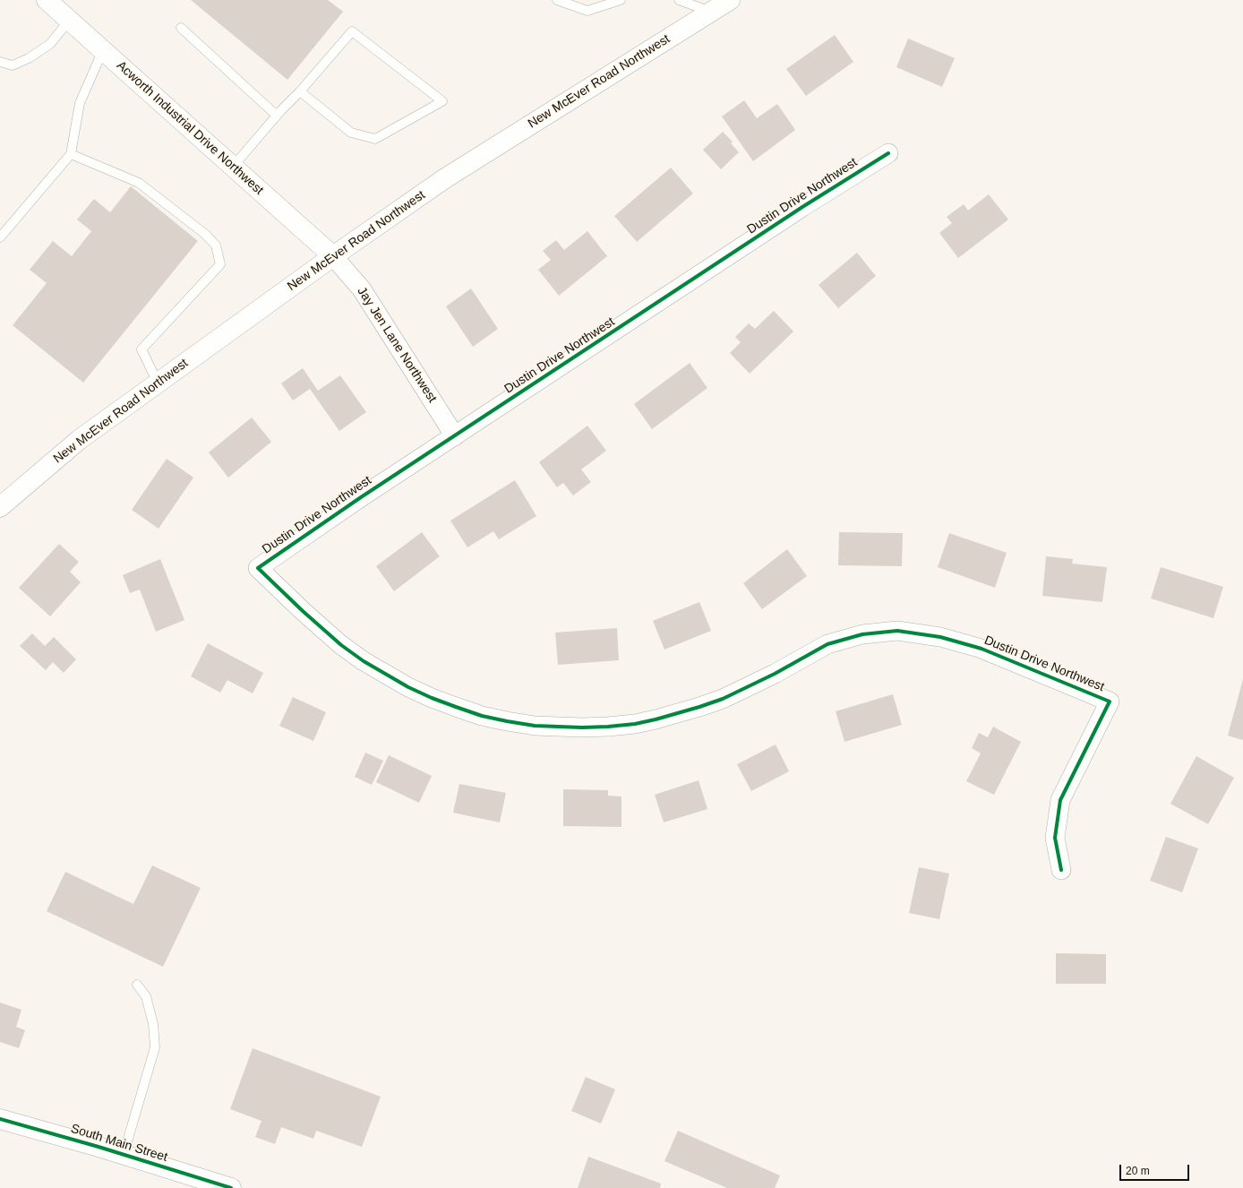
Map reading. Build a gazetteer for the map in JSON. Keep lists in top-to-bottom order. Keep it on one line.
{"streets":{"street":["New McEver Road Northwest","Acworth Industrial Drive Northwest","Dustin Drive Northwest","Jay Jen Lane Northwest","South Main Street"]},"crossings":[["New McEver Road Northwest","Acworth Industrial Drive Northwest"],["New McEver Road Northwest","Jay Jen Lane Northwest"],["Acworth Industrial Drive Northwest","Jay Jen Lane Northwest"],["Dustin Drive Northwest","Jay Jen Lane Northwest"]],"scale_bar":"20 m"}
